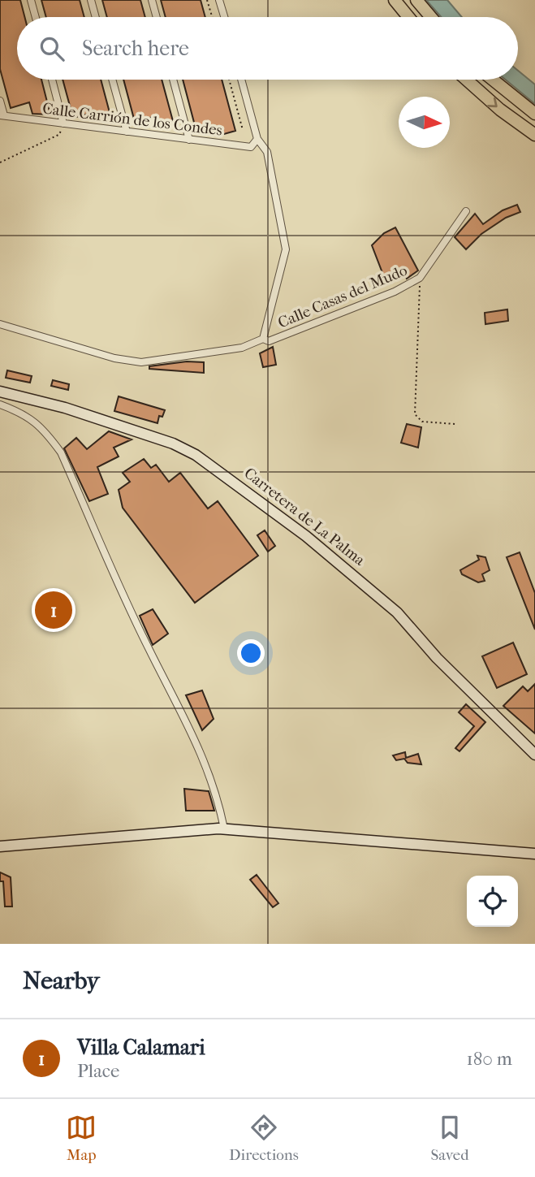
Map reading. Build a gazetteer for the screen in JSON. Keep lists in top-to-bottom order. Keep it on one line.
{"streets":{"main road":["Carretera de La Palma"],"street":["Calle Carrión de los Condes","Calle Casas del Mudo"]},"north":"right","page":{"search":"Search here","pins":"1","heading":"Nearby","list":[{"mark":"1","name":"Villa Calamari","note":"Place","value":"180 m"}],"nav":["Map","Directions","Saved"]}}
